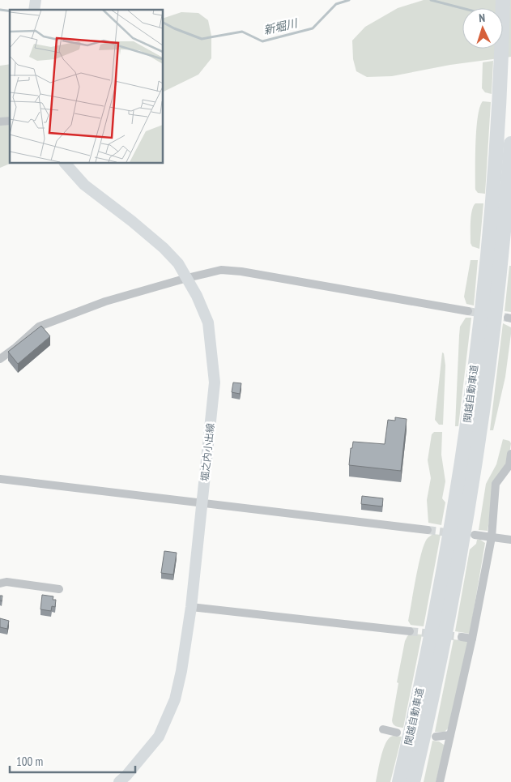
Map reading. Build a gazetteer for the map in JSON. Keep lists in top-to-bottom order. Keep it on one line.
{"streets":{"highway":["関越自動車道"],"main road":["堀之内小出線"]},"water":["新堀川"],"scale_bar":"100 m","north":"top"}
